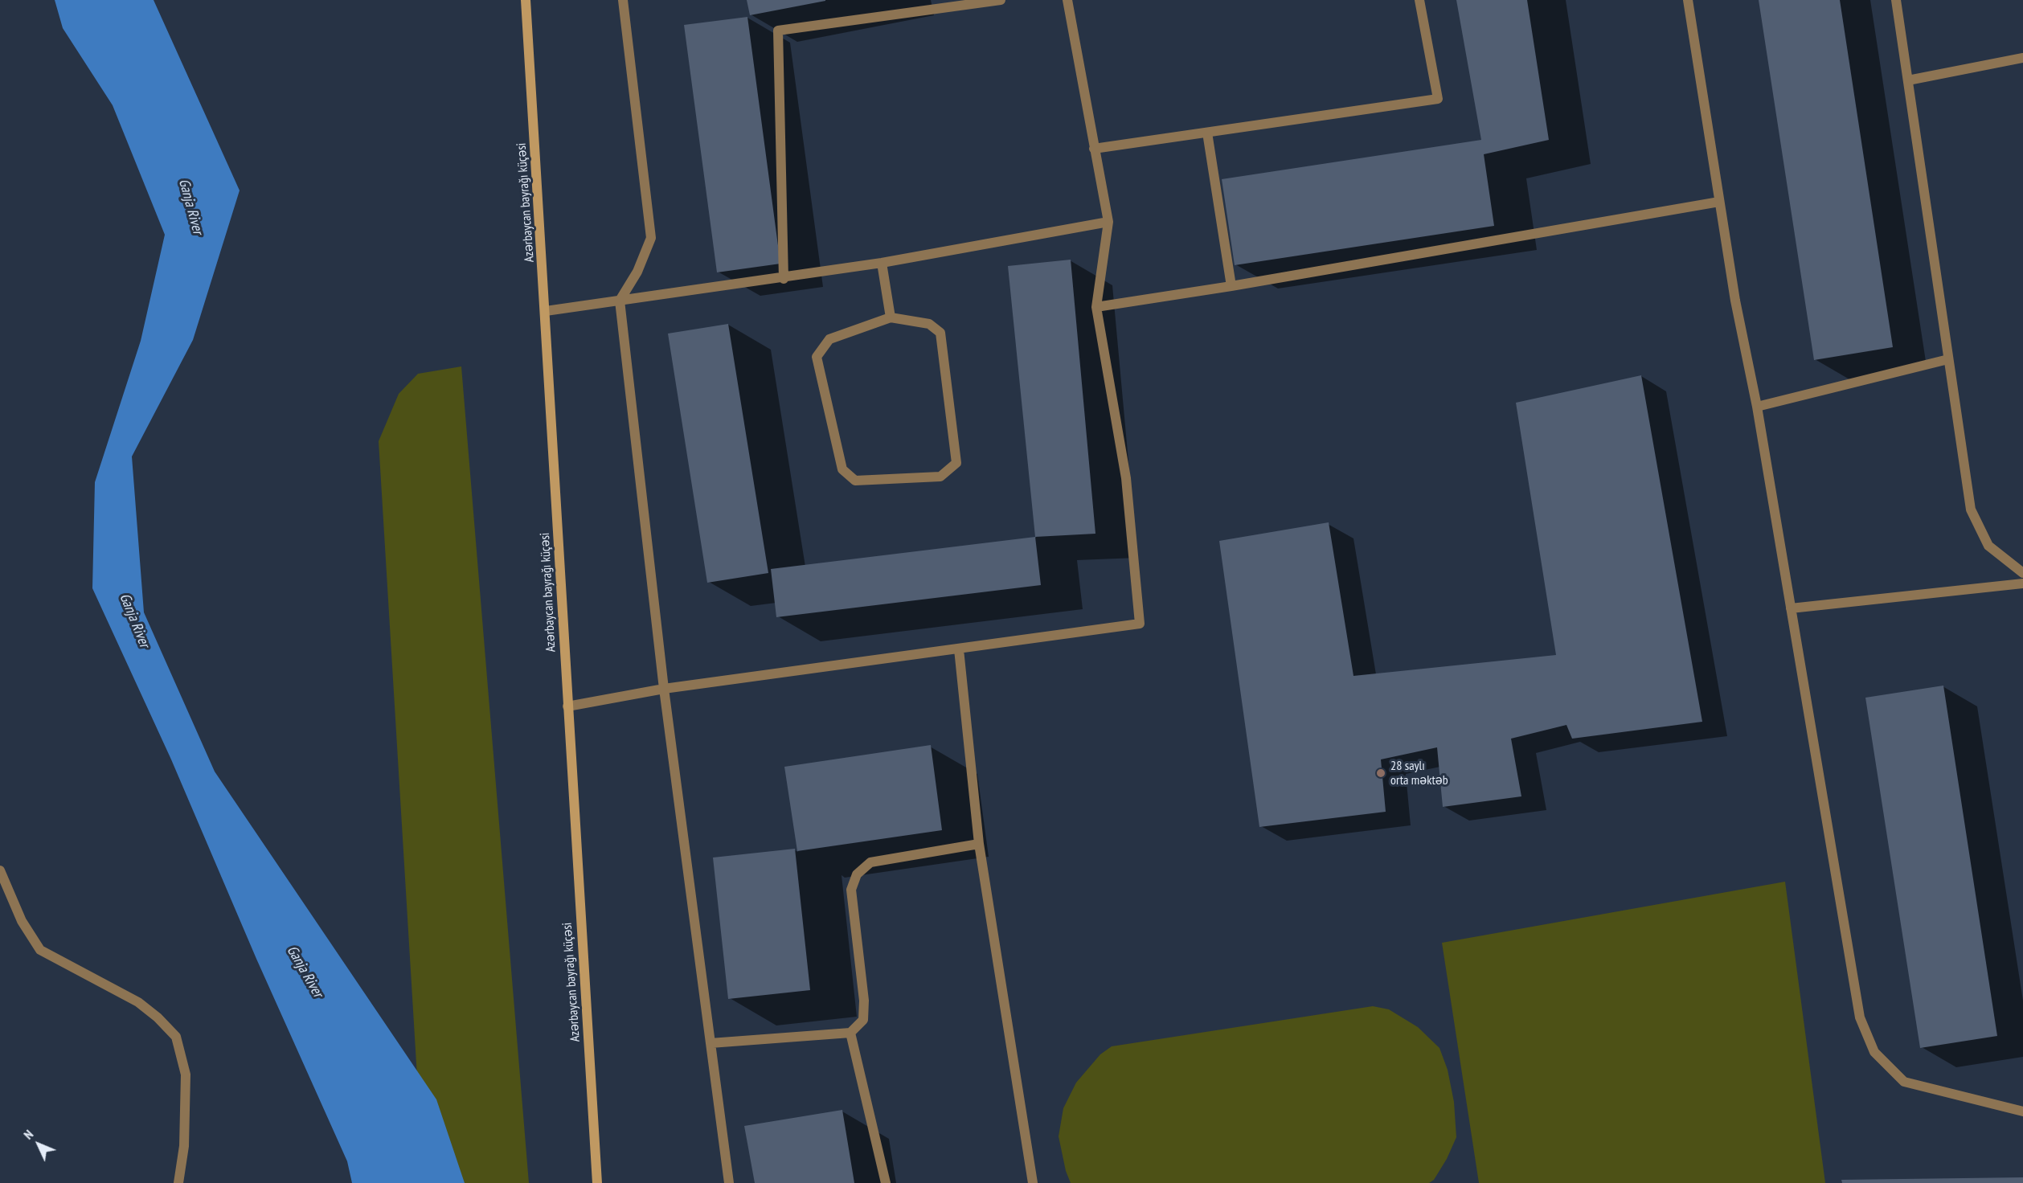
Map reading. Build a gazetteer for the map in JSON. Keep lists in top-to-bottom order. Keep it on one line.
{"streets":{"street":["Azərbaycan bayrağı küçəsi"]},"water":["Ganja River"],"places":["28 saylı orta məktəb"],"north":"top left"}
